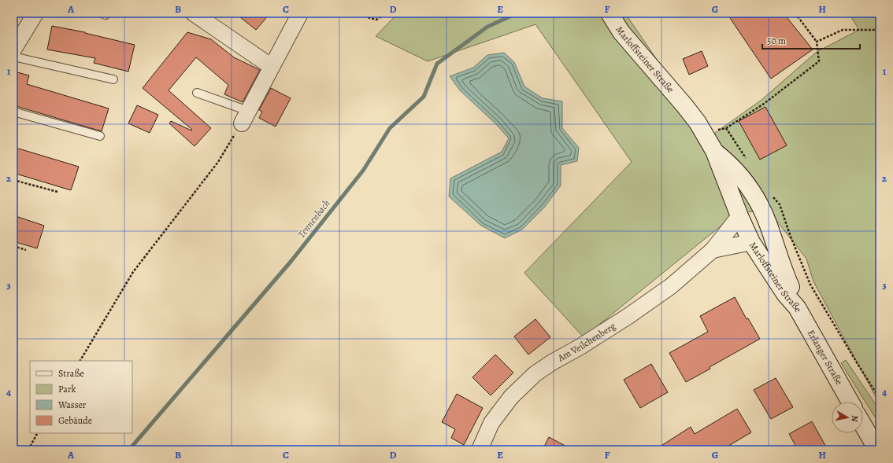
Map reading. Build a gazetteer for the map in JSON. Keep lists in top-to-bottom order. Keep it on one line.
{"streets":{"main road":["Marloffsteiner Straße","Erlanger Straße"],"street":["Am Veilchenberg"]},"crossings":[["Marloffsteiner Straße","Am Veilchenberg"],["Marloffsteiner Straße","Erlanger Straße"]],"water":["Tennenbach"],"legend":["Straße","Park","Wasser","Gebäude"],"scale_bar":"50 m","north":"right","grid":{"columns":["A","B","C","D","E","F","G","H"],"rows":["1","2","3","4"]}}
